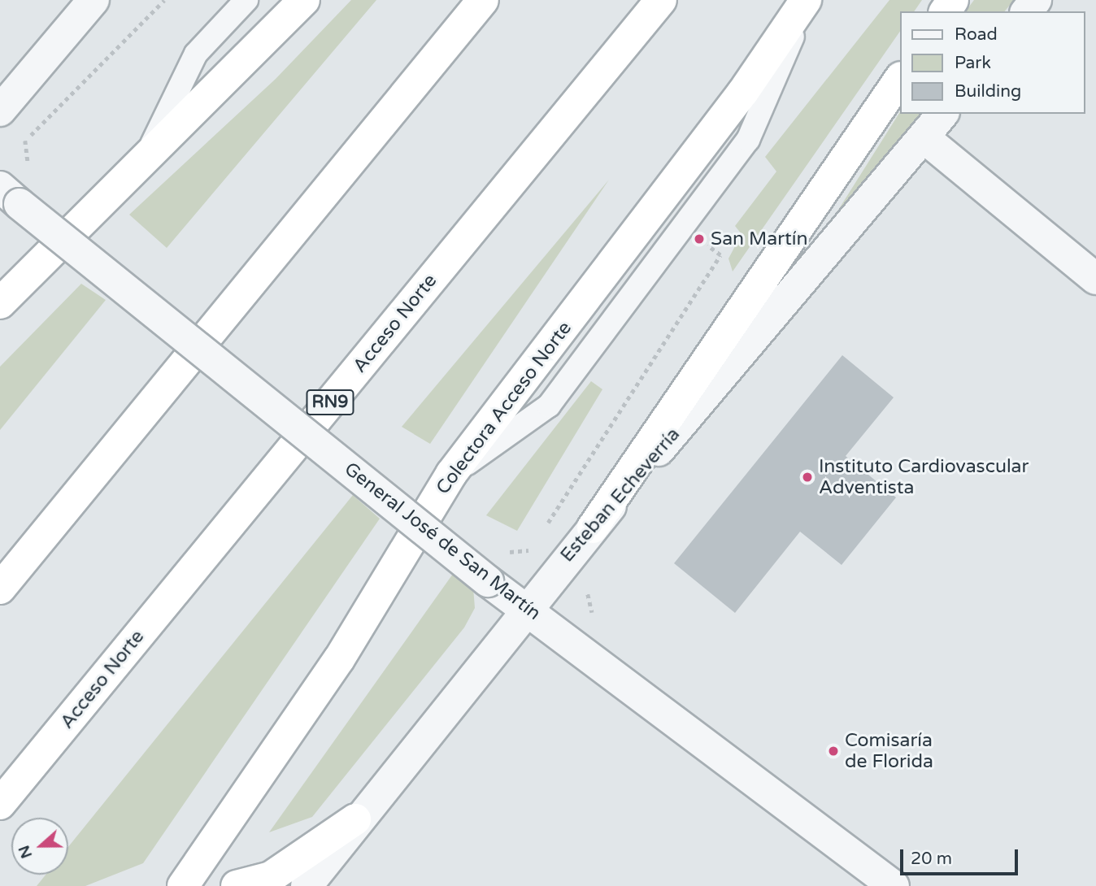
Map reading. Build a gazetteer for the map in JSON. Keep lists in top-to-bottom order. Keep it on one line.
{"streets":{"highway":["Acceso Norte","RN9","Colectora Acceso Norte"],"street":["Esteban Echeverría","General José de San Martín"]},"crossings":[["Esteban Echeverría","General José de San Martín"]],"places":["San Martín","Instituto Cardiovascular Adventista","Comisaría de Florida"],"legend":["Road","Park","Building"],"scale_bar":"20 m","north":"left"}
